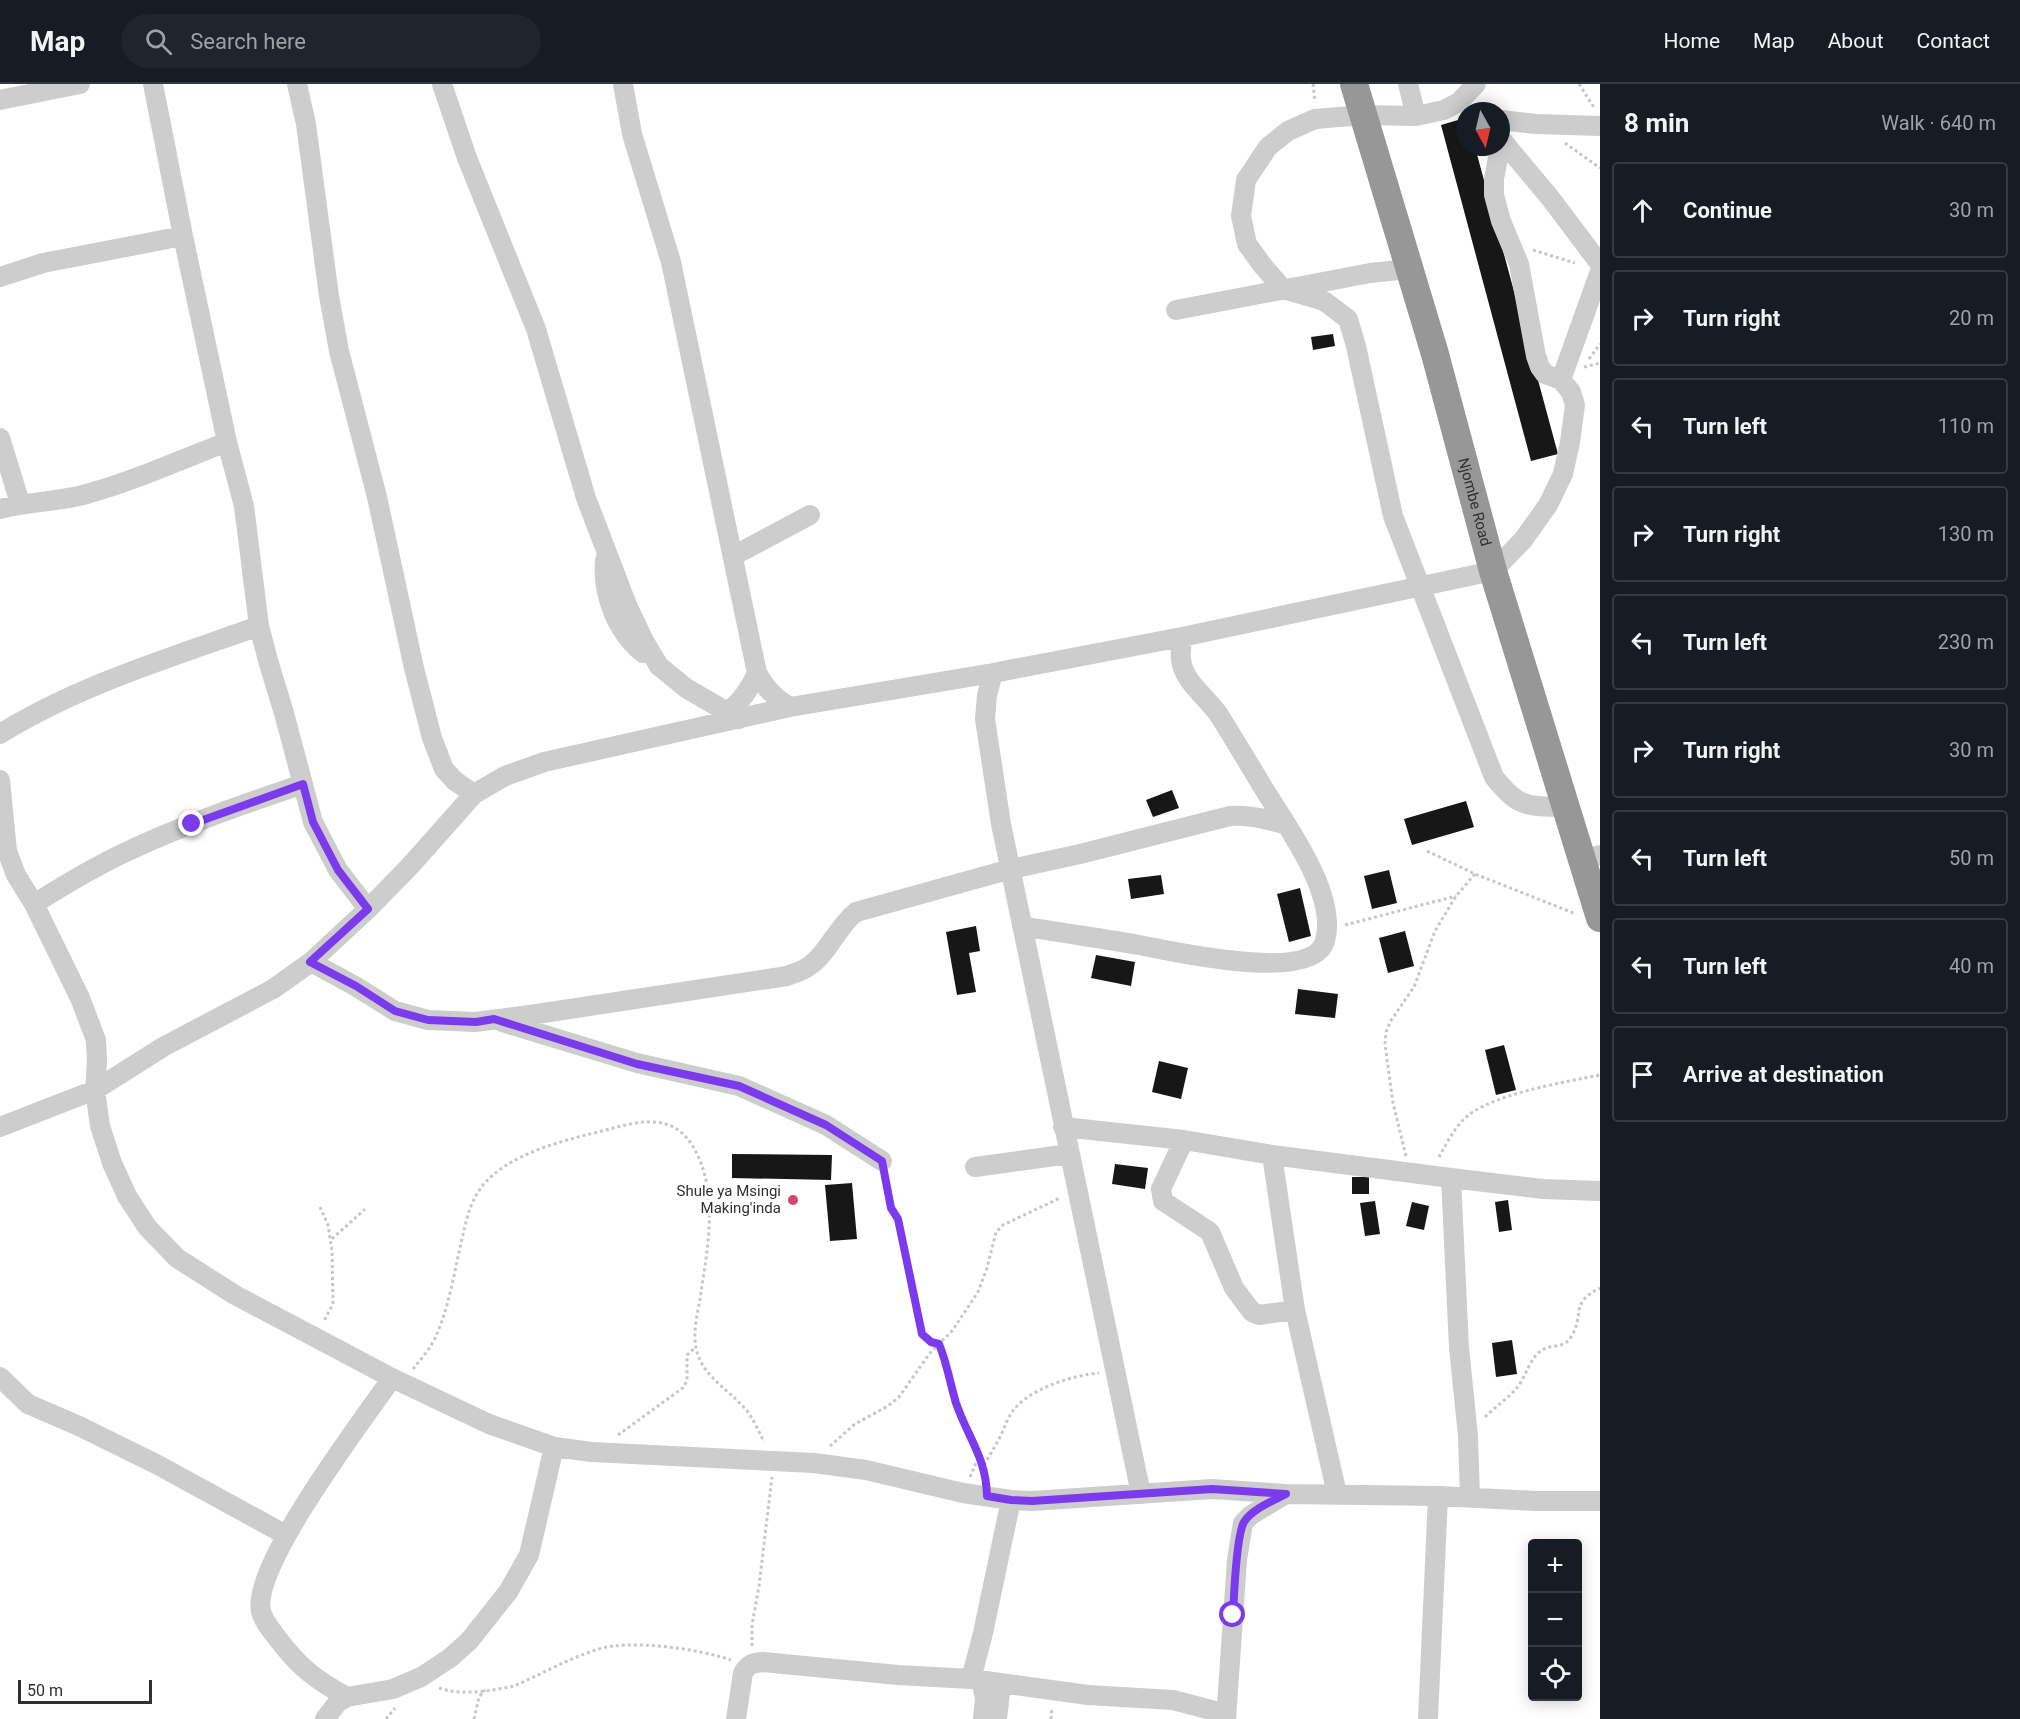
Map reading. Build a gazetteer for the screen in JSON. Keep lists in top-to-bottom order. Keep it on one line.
{"streets":{"highway":["Njombe Road"]},"places":["Shule ya Msingi Making'inda"],"scale_bar":"50 m","north":"bottom","page":{"header":"Map","search":"Search here","nav":["Home","Map","About","Contact"],"heading":["8 min","Walk · 640 m"],"list":[["Continue","30 m"],["Turn right","20 m"],["Turn left","110 m"],["Turn right","130 m"],["Turn left","230 m"],["Turn right","30 m"],["Turn left","50 m"],["Turn left","40 m"],"Arrive at destination"],"map_buttons":["+","−"],"scale":"50 m"}}
